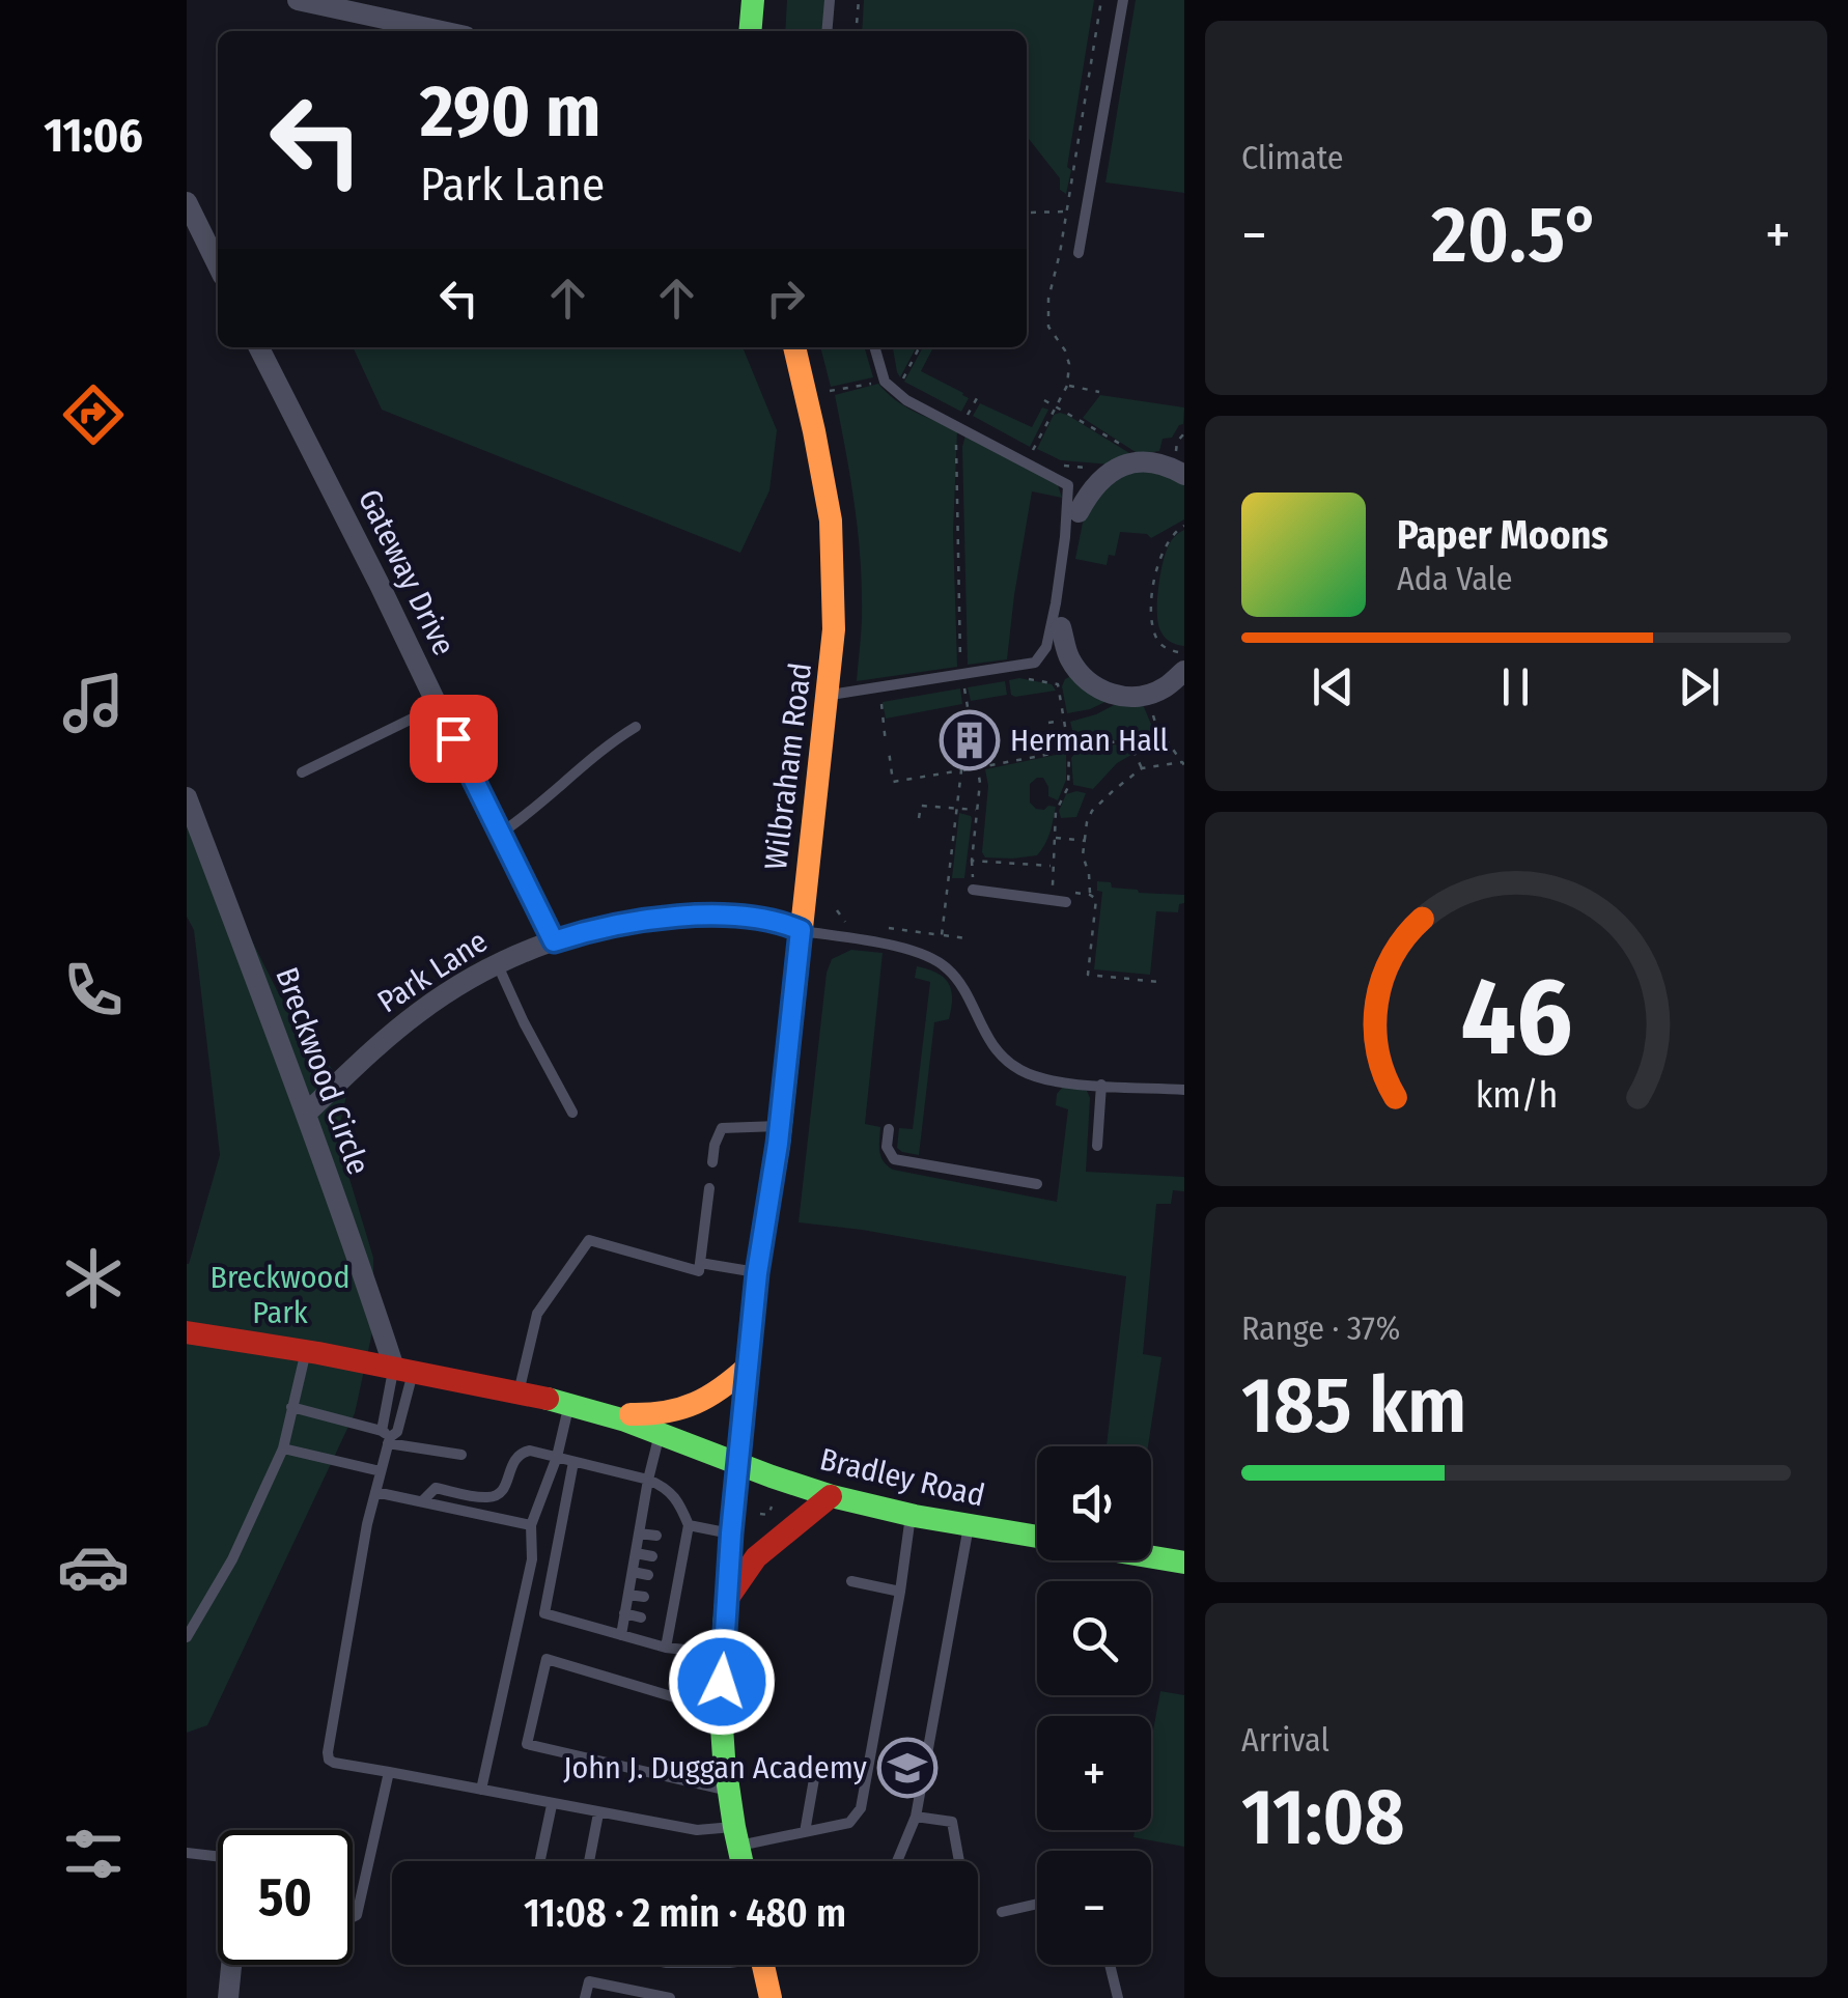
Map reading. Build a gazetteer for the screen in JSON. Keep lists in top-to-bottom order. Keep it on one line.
{"streets":{"main road":["Wilbraham Road","Bradley Road"],"street":["Gateway Drive","Park Lane","Breckwood Circle"]},"crossings":[["Gateway Drive","Park Lane"],["Wilbraham Road","Park Lane"],["Wilbraham Road","Bradley Road"],["Park Lane","Breckwood Circle"]],"parks":["Breckwood Park"],"places":{"building":["Herman Hall"],"school or university":["John J. Duggan Academy"]},"page":{"tabs":"11:06","tile":["Climate",["Range · 37%","185 km"],["Arrival","11:08"]],"turn":["290 m","Park Lane"],"heat":["−","20.5°","+"],"song":["Paper Moons","Ada Vale"],"map_buttons":["+","−"],"limit":"50","trip":"11:08 · 2 min · 480 m","gauge":["46","km/h"]}}
